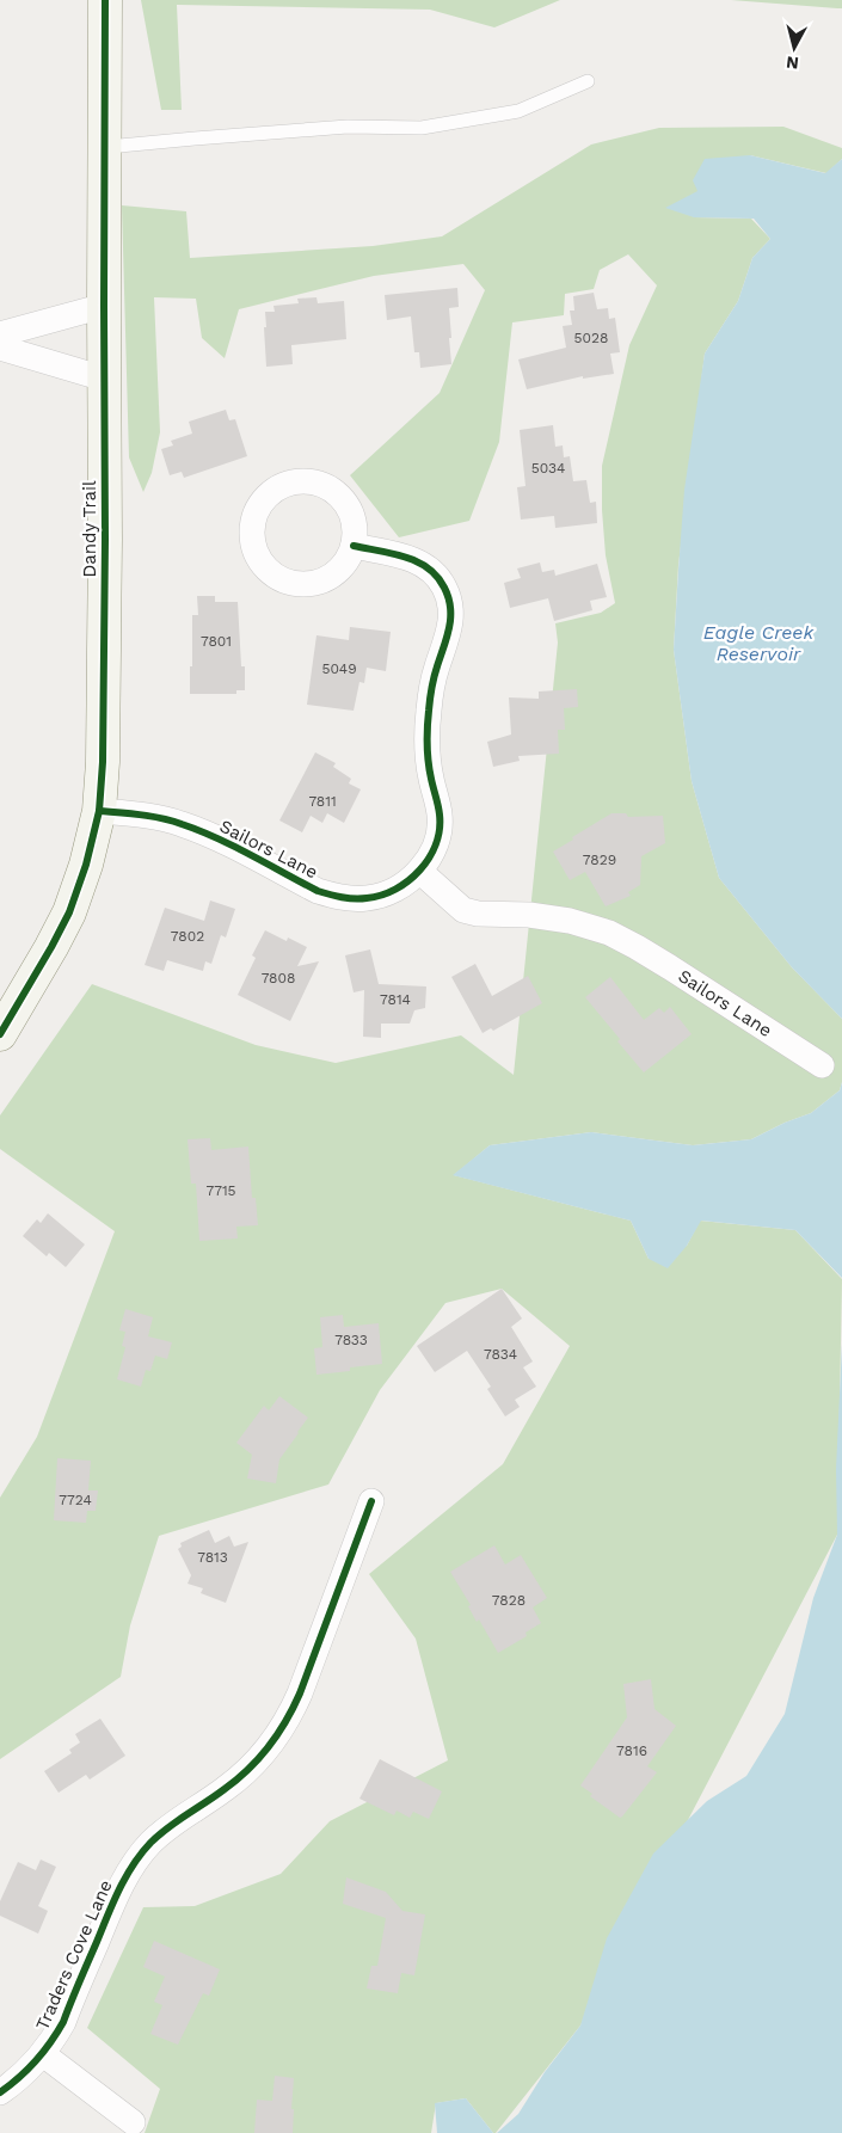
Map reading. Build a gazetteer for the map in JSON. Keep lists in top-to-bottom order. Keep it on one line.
{"streets":{"street":["Dandy Trail","Sailors Lane","Traders Cove Lane"]},"crossings":[["Dandy Trail","Sailors Lane"]],"water":["Eagle Creek Reservoir"],"house_numbers":["5028","5034","7801","5049","7811","7829","7802","7808","7814","7715","7833","7834","7724","7813","7828","7816"],"north":"bottom"}
